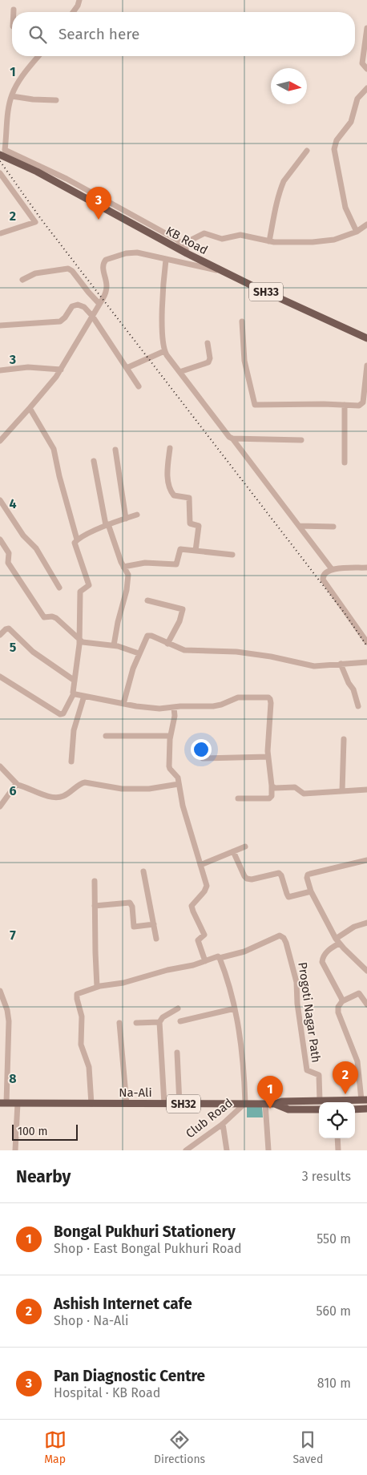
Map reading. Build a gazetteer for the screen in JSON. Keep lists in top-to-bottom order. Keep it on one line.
{"streets":{"main road":["KB Road","SH33","Na-Ali","SH32"],"street":["Progoti Nagar Path","Club Road"]},"crossings":[["Progoti Nagar Path","Na-Ali"],["Na-Ali","Club Road"]],"scale_bar":"100 m","north":"right","page":{"search":"Search here","pins":["3","2","1"],"scale":"100 m","heading":["Nearby","3 results"],"list":[{"mark":"1","name":"Bongal Pukhuri Stationery","note":"Shop · East Bongal Pukhuri Road","value":"550 m"},{"mark":"2","name":"Ashish Internet cafe","note":"Shop · Na-Ali","value":"560 m"},{"mark":"3","name":"Pan Diagnostic Centre","note":"Hospital · KB Road","value":"810 m"}],"nav":["Map","Directions","Saved"]},"grid":{"rows":["1","2","3","4","5","6","7","8"]}}
